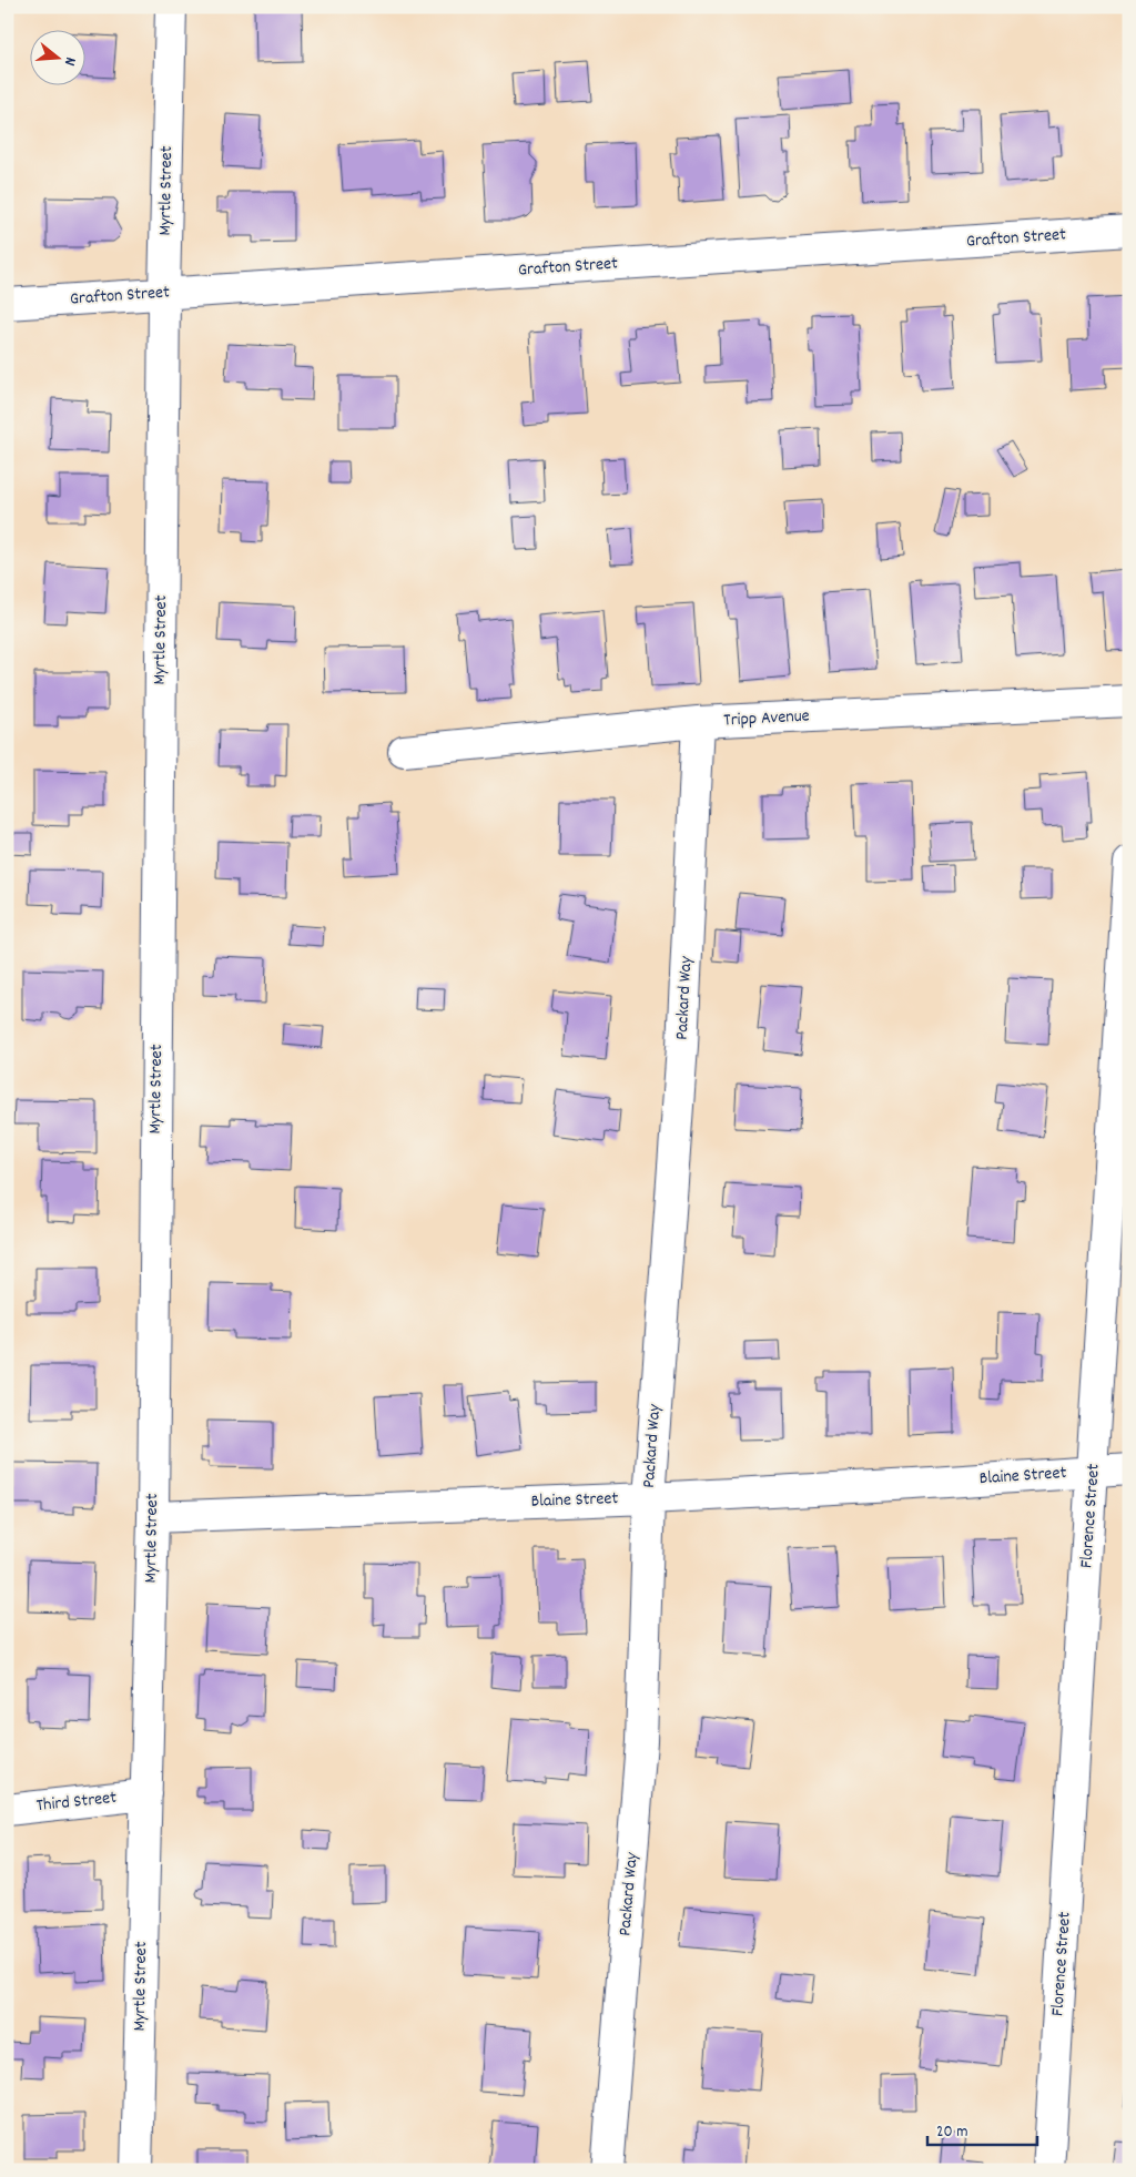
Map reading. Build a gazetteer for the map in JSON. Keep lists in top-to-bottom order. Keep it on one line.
{"streets":{"street":["Myrtle Street","Grafton Street","Tripp Avenue","Packard Way","Blaine Street","Florence Street","Third Street"]},"crossings":[["Myrtle Street","Grafton Street"],["Myrtle Street","Blaine Street"],["Myrtle Street","Third Street"],["Tripp Avenue","Packard Way"],["Packard Way","Blaine Street"],["Blaine Street","Florence Street"]],"scale_bar":"20 m","north":"right"}
